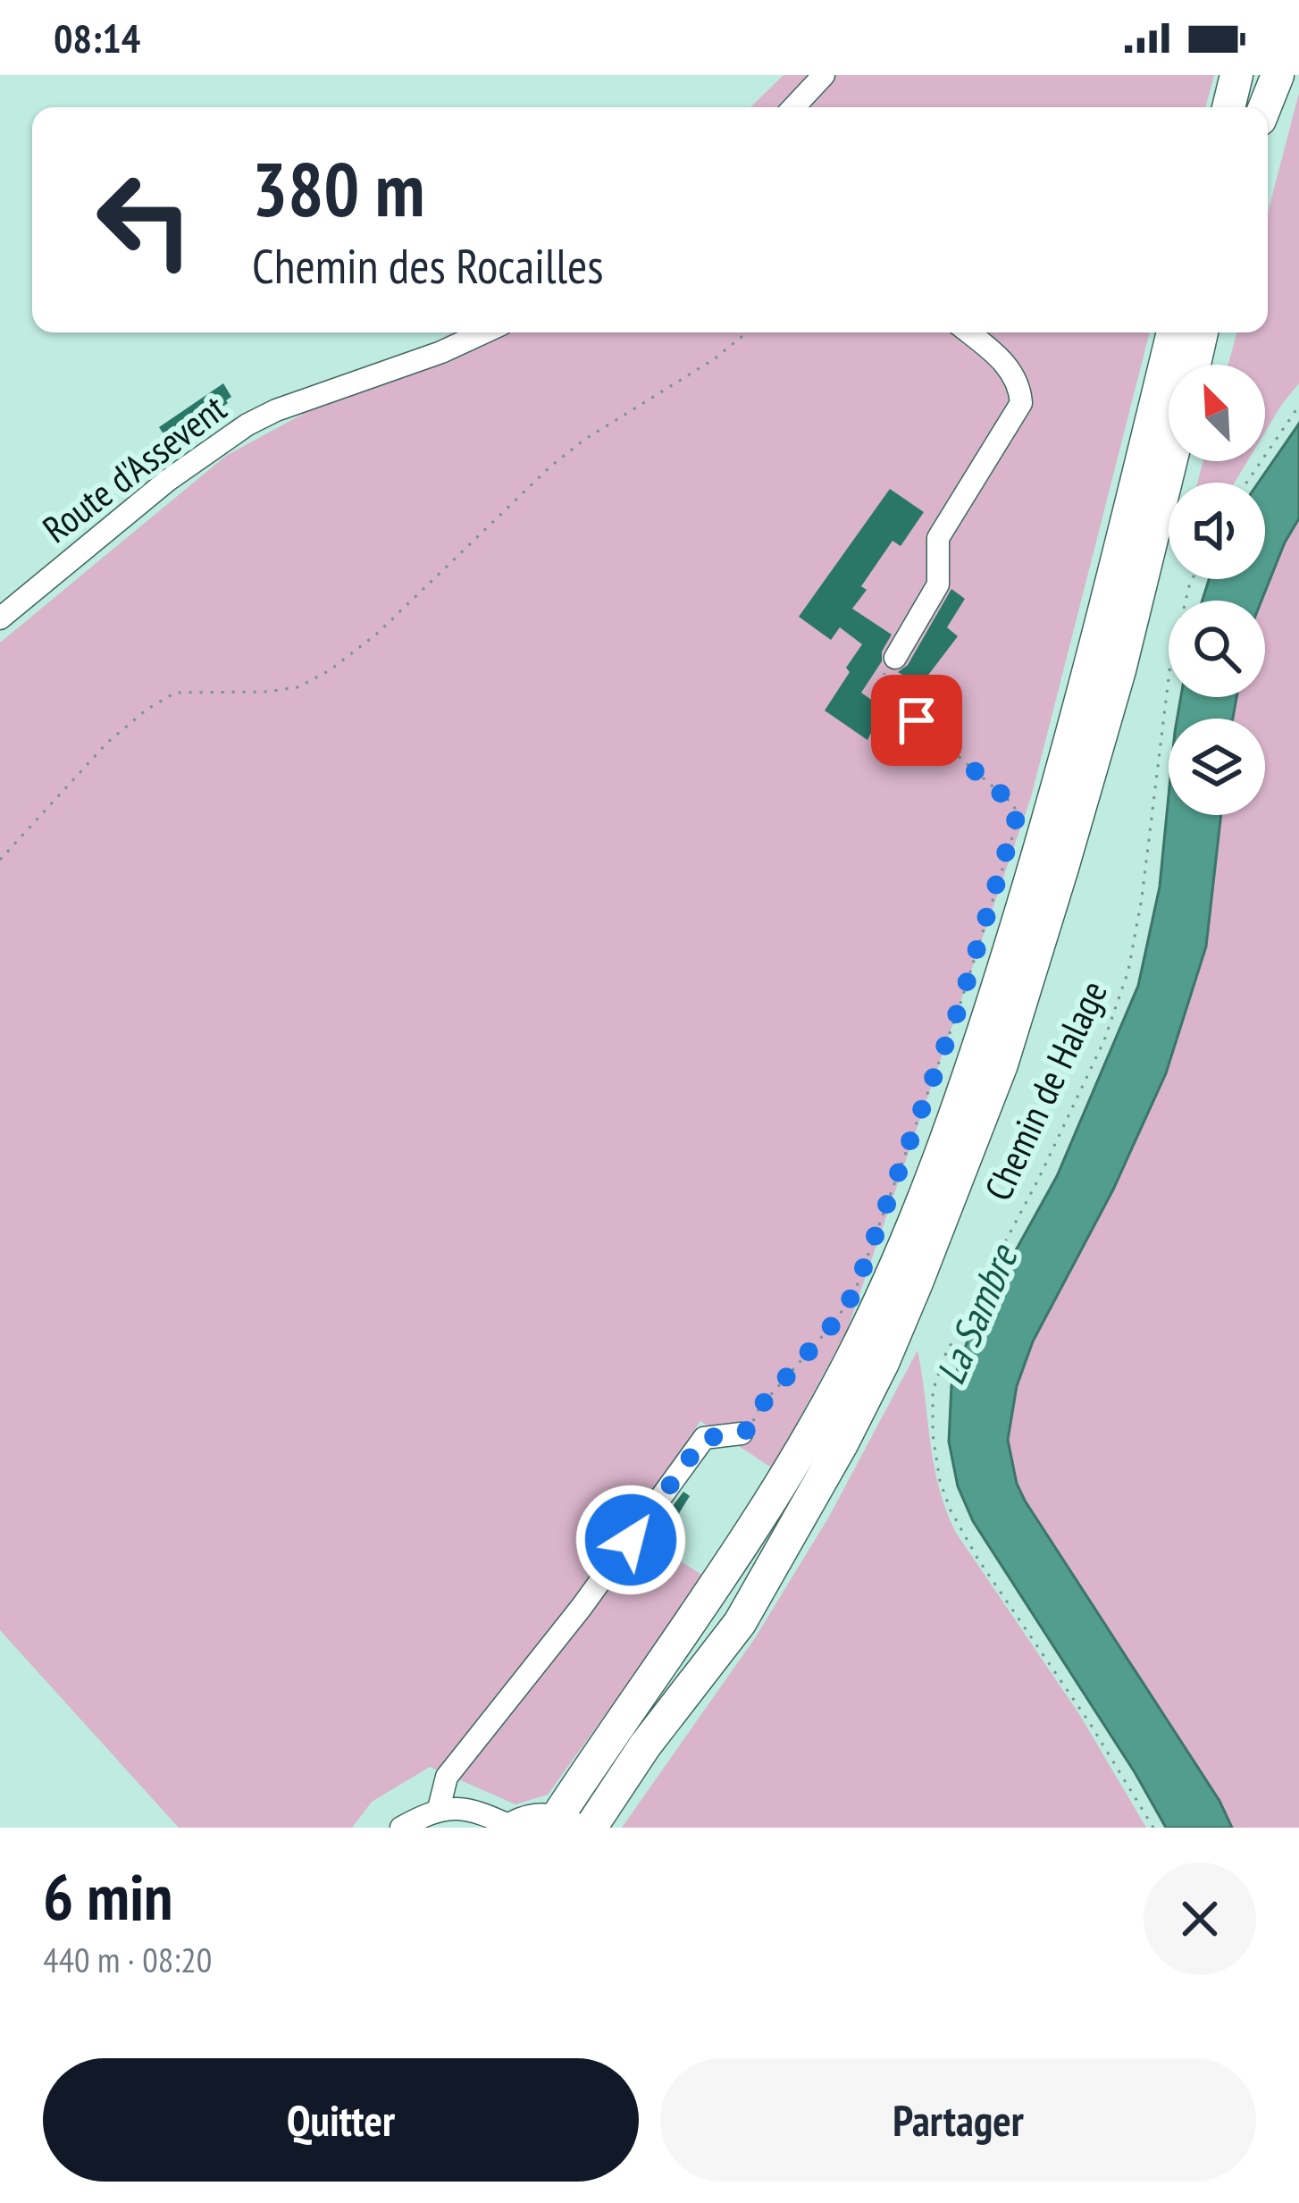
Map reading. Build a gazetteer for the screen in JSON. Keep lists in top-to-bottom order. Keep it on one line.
{"streets":{"street":["Route d'Assevent"],"path":["Chemin de Halage"]},"water":["La Sambre"],"north":"top left","page":{"status":"08:14","turn":["380 m","Chemin des Rocailles"],"heading":["6 min","440 m · 08:20"],"buttons":["Quitter","Partager"]}}
